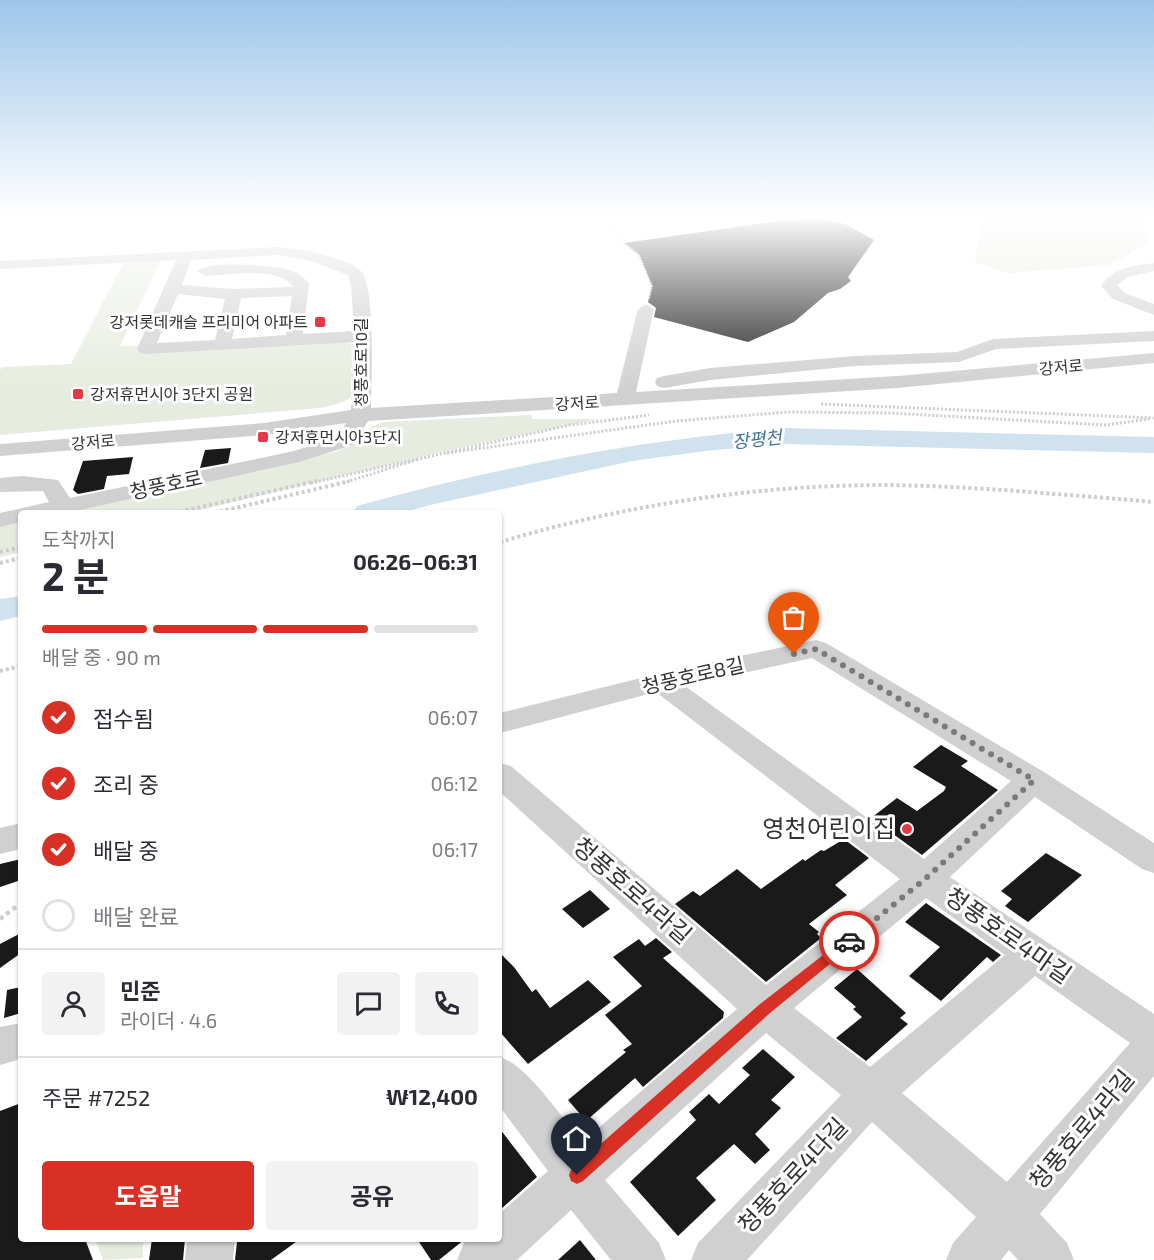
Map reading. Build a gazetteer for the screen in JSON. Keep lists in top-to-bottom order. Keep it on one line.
{"streets":{"street":["청풍호로10길","강저로","청풍호로","청풍호로8길","청풍호로4라길","청풍호로4마길","청풍호로4다길"]},"crossings":[["청풍호로10길","강저로"],["청풍호로10길","청풍호로"],["강저로","청풍호로"],["청풍호로8길","청풍호로4마길"],["청풍호로4라길","청풍호로4다길"]],"water":["장평천"],"places":{"transit":["강저롯데캐슬 프리미어 아파트","강저휴먼시아 3단지 공원","강저휴먼시아3단지"],"other":["영천어린이집"]},"page":{"heading":["2 분","도착까지","06:26–06:31"],"panel":["민준","라이더 · 4.6","주문 #7252","₩12,400"],"bar":"배달 중 · 90 m","list":[["접수됨","06:07"],["조리 중","06:12"],["배달 중","06:17"],"배달 완료"],"buttons":["도움말","공유"]}}
